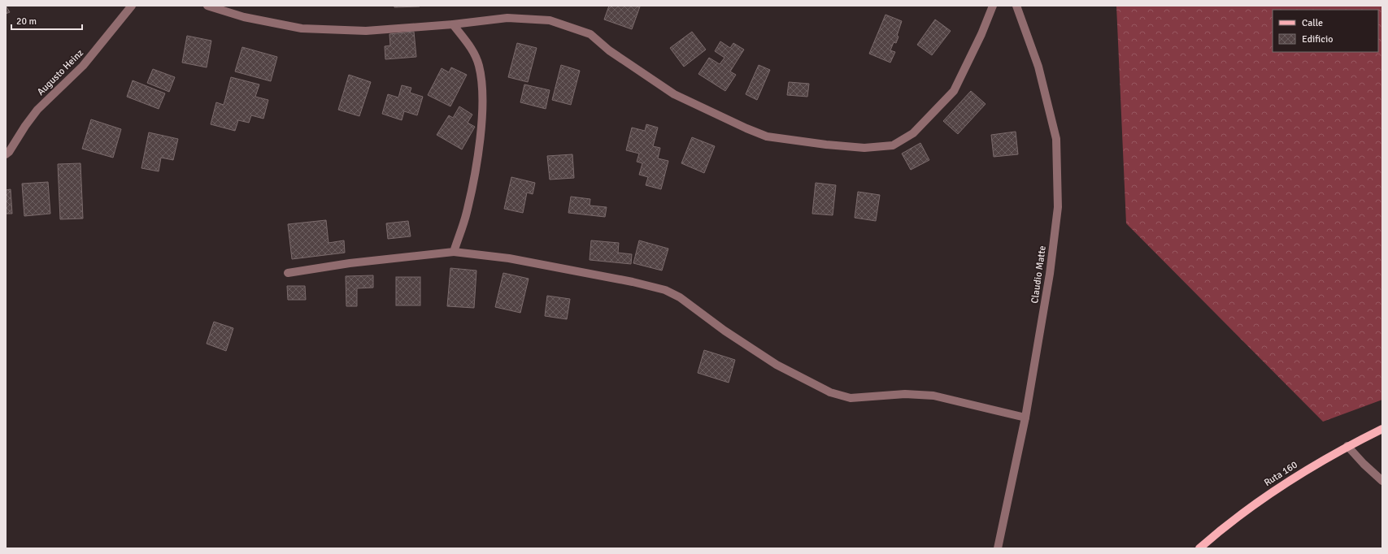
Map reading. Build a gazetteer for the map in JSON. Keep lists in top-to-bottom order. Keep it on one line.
{"streets":{"main road":["Ruta 160"],"street":["Augusto Heinz","Claudio Matte"]},"legend":["Calle","Edificio"],"scale_bar":"20 m"}
